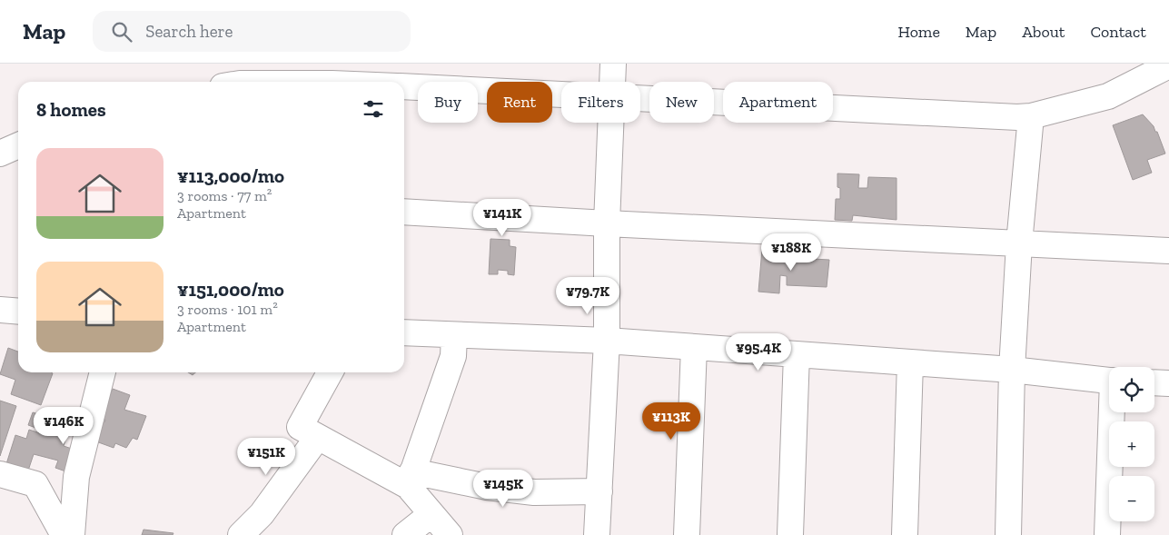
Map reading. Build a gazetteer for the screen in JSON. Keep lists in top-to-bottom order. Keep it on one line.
{"page":{"header":"Map","search":"Search here","nav":["Home","Map","About","Contact"],"chip":["Buy","Rent","Filters","New","Apartment"],"heading":"8 homes","list":[{"name":"¥113,000/mo","note":"3 rooms · 77 m² · Apartment"},{"name":"¥151,000/mo","note":"3 rooms · 101 m² · Apartment"}],"price":["¥141K","¥188K","¥79.7K","¥95.4K","¥113K","¥146K","¥151K","¥145K"],"map_buttons":["+","−"]}}
